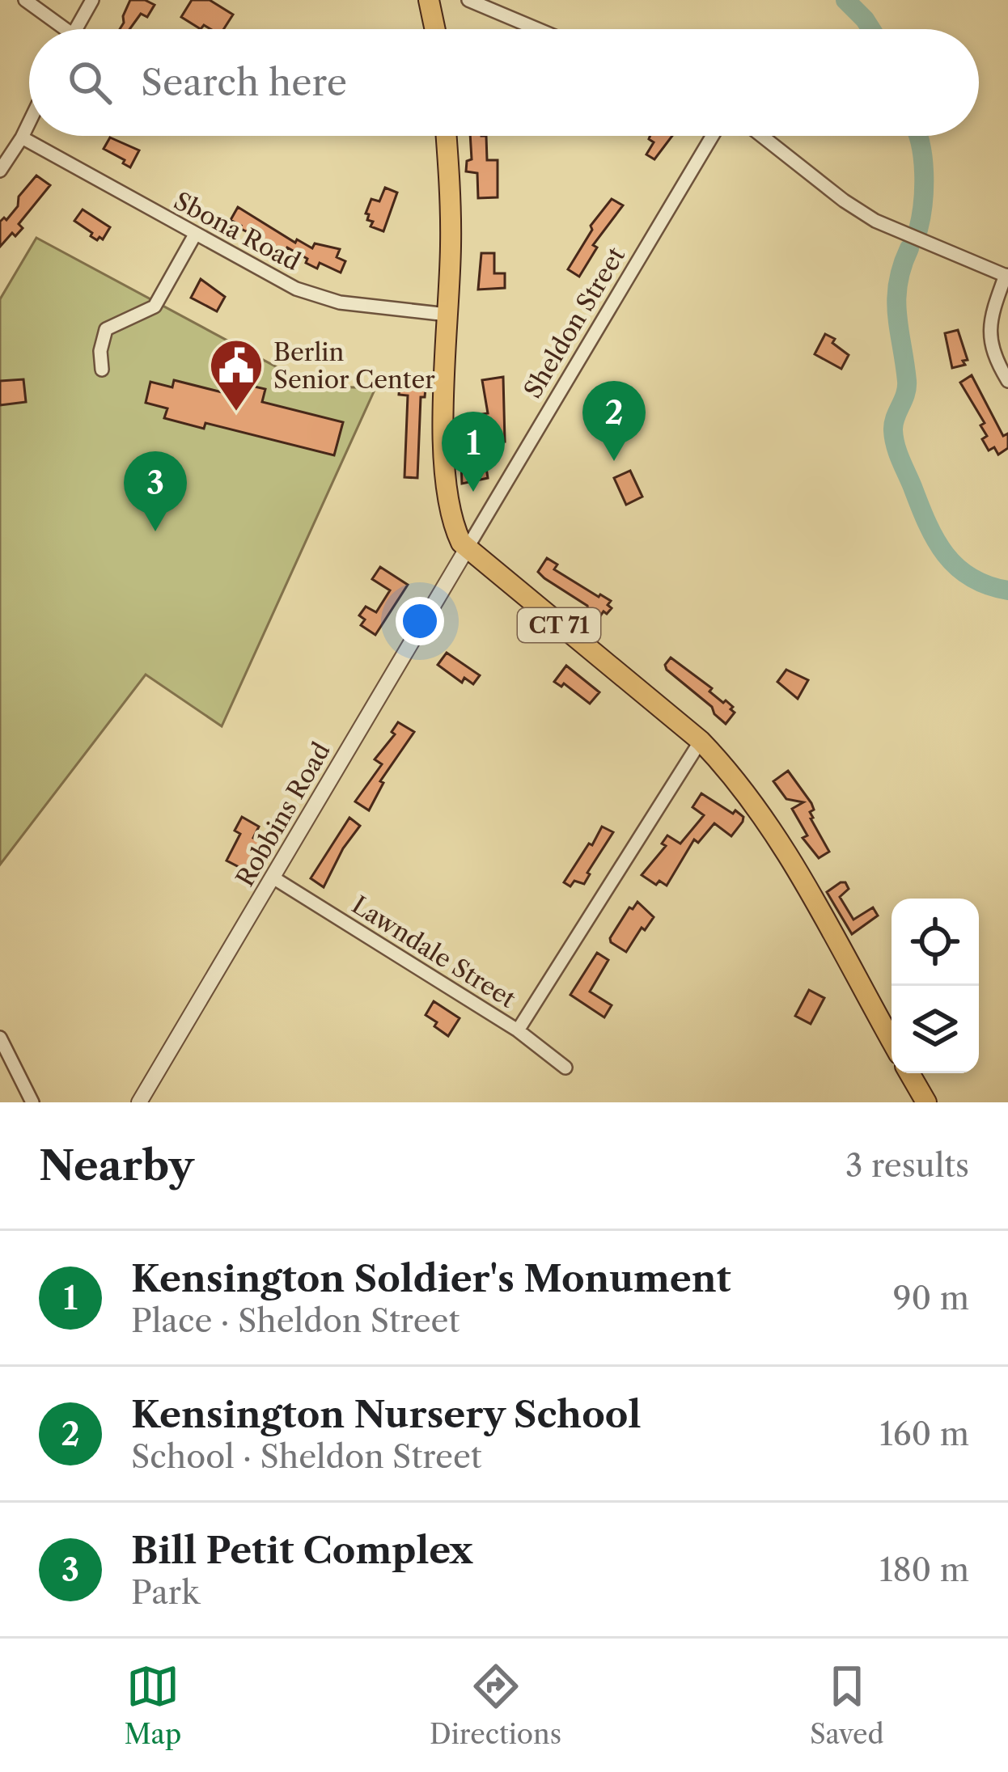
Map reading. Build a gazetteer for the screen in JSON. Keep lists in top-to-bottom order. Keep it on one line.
{"streets":{"main road":["CT 71"],"street":["Sbona Road","Sheldon Street","Robbins Road","Lawndale Street"]},"crossings":[["Sheldon Street","CT 71"],["Sheldon Street","Robbins Road"],["CT 71","Robbins Road"],["Robbins Road","Lawndale Street"]],"places":{"public building":["Berlin Senior Center"]},"page":{"search":"Search here","pins":["2","1","3"],"heading":["Nearby","3 results"],"list":[{"mark":"1","name":"Kensington Soldier's Monument","note":"Place · Sheldon Street","value":"90 m"},{"mark":"2","name":"Kensington Nursery School","note":"School · Sheldon Street","value":"160 m"},{"mark":"3","name":"Bill Petit Complex","note":"Park","value":"180 m"}],"nav":["Map","Directions","Saved"]}}
